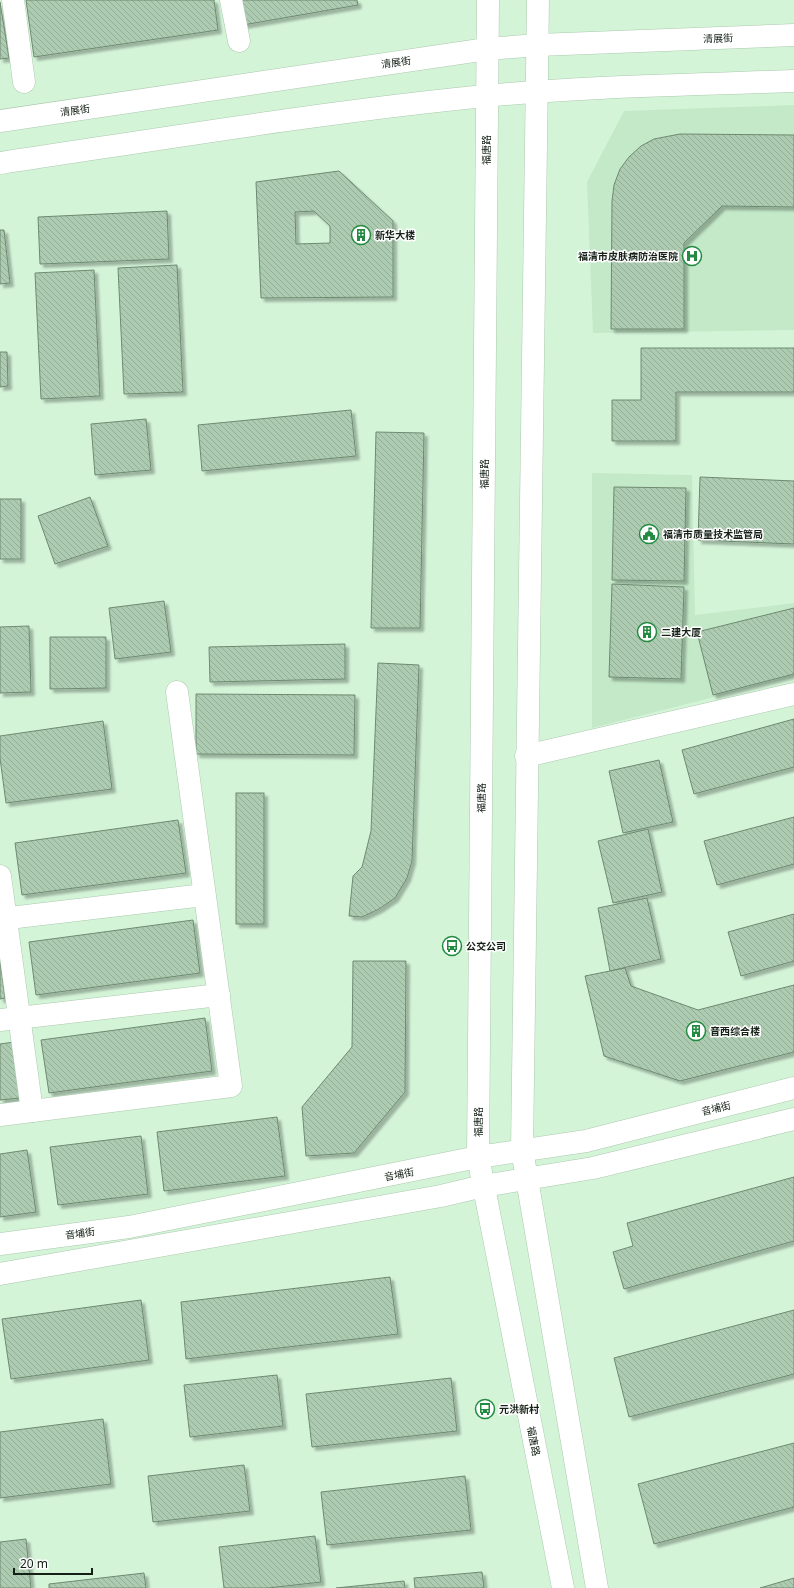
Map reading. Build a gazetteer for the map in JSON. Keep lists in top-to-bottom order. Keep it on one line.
{"streets":{"street":["清展街","福唐路","音埔街"]},"crossings":[["清展街","福唐路"],["福唐路","音埔街"]],"places":{"building":["新华大楼","二建大厦","音西综合楼"],"hospital":["福清市皮肤病防治医院"],"public building":["福清市质量技术监管局"],"bus stop":["公交公司","元洪新村"]},"scale_bar":"20 m"}
